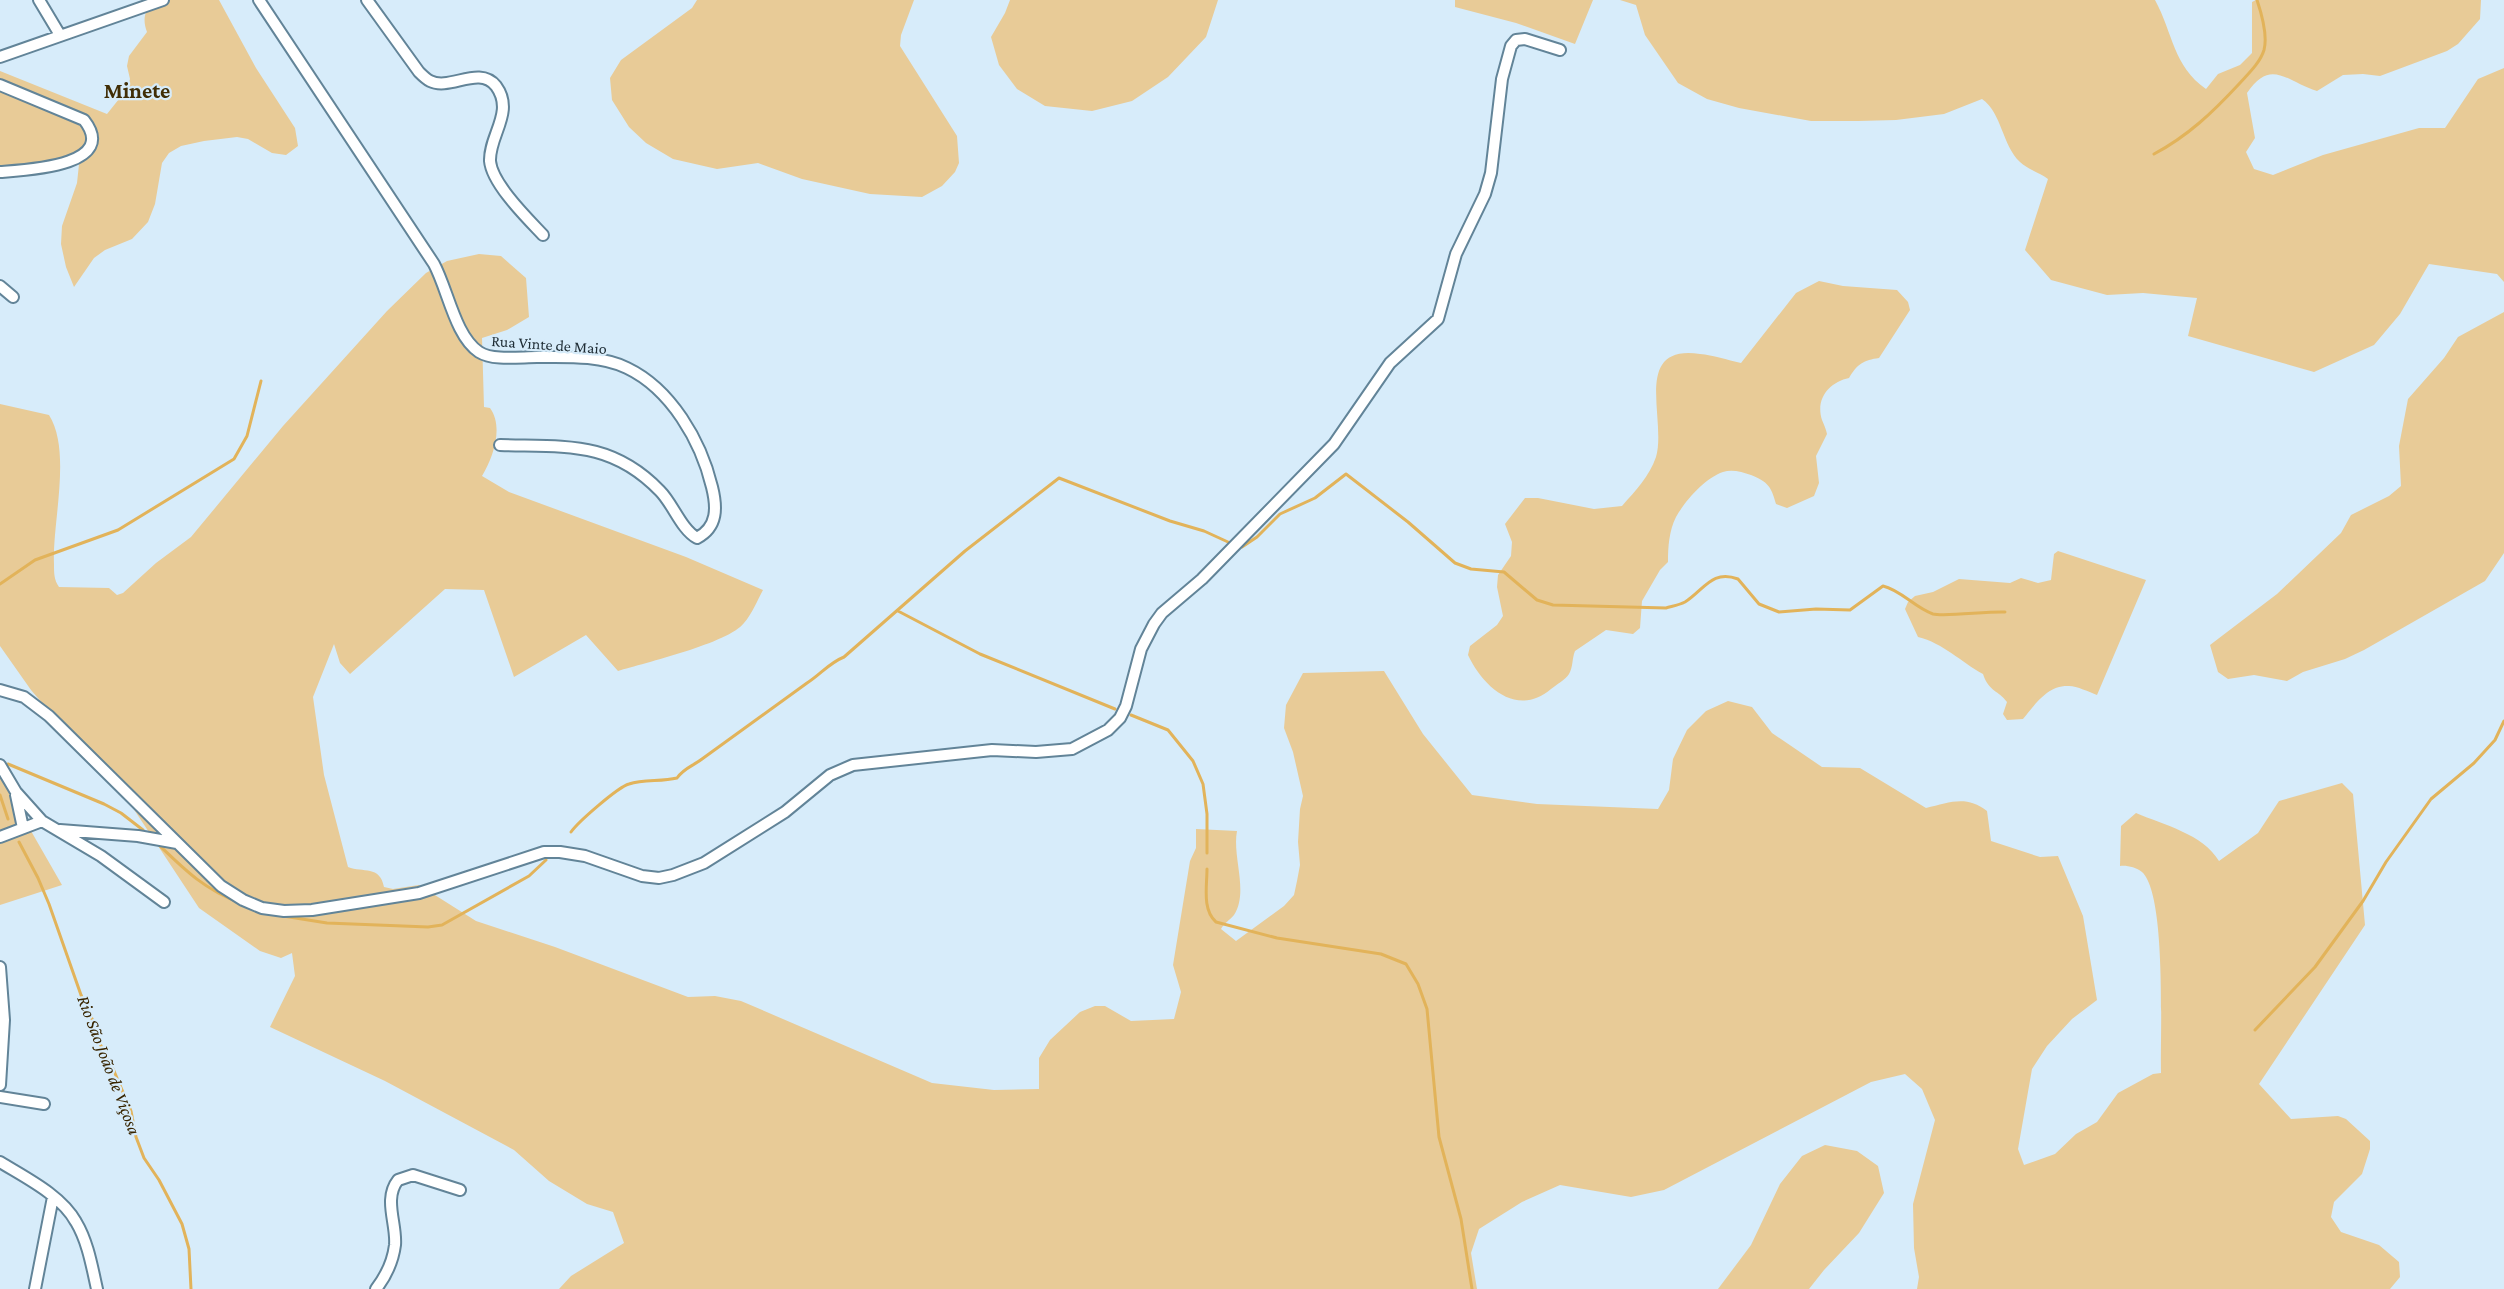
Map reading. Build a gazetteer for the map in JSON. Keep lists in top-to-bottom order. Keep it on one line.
{"streets":{"street":["Rua Vinte de Maio"]},"districts":["Minete"],"water":["Rio São João de Viçosa"]}
